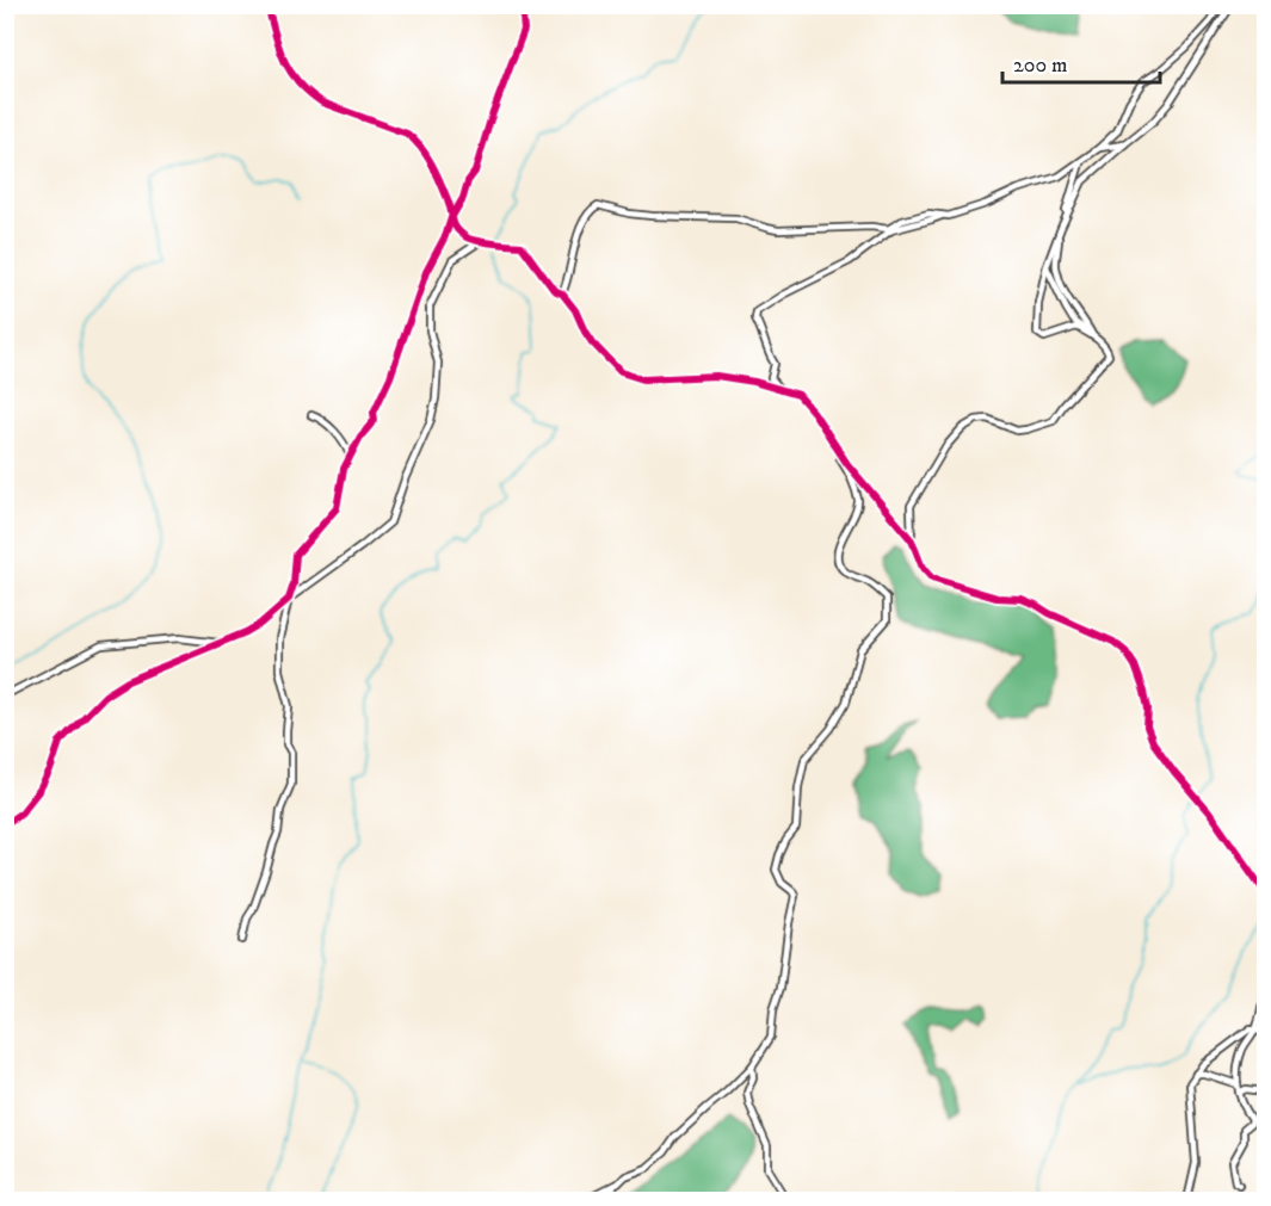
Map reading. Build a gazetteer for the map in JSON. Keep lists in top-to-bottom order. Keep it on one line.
{"scale_bar":"200 m"}
